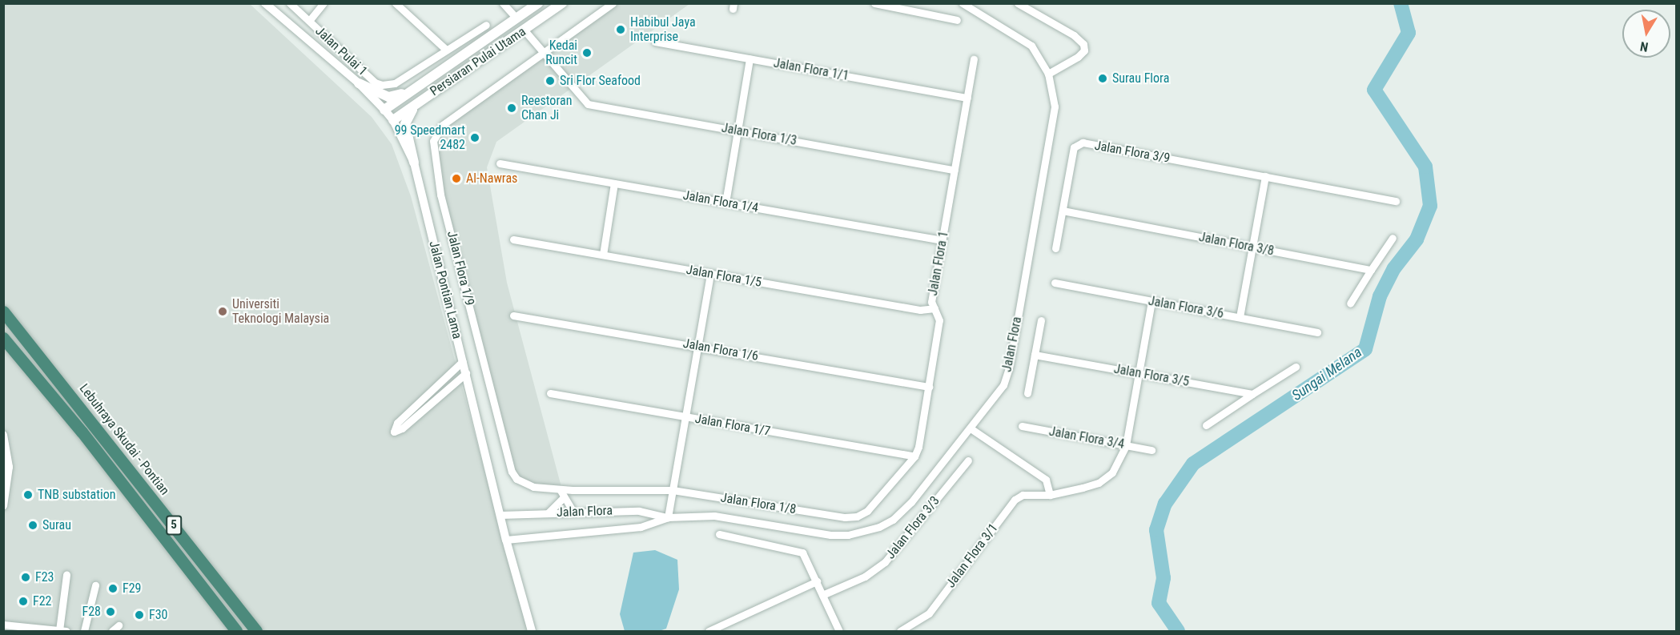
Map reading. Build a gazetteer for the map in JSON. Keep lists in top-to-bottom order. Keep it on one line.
{"streets":{"highway":["Lebuhraya Skudai - Pontian","5"],"main road":["Persiaran Pulai Utama"],"street":["Jalan Pulai 1","Jalan Flora 1/1","Jalan Flora 1/3","Jalan Flora 3/9","Jalan Flora 1/4","Jalan Flora 3/8","Jalan Flora 1","Jalan Flora 1/9","Jalan Flora 1/5","Jalan Pontian Lama","Jalan Flora 3/6","Jalan Flora","Jalan Flora 1/6","Jalan Flora 3/5","Jalan Flora 1/7","Jalan Flora 3/4","Jalan Flora 1/8","Jalan Flora 3/3","Jalan Flora 3/1"]},"crossings":[["Persiaran Pulai Utama","Jalan Flora 1/3"],["Persiaran Pulai Utama","Jalan Pontian Lama"],["Jalan Flora 1/1","Jalan Flora 1"],["Jalan Flora 1/3","Jalan Flora 1"],["Jalan Flora 1/3","Jalan Flora 1/9"],["Jalan Flora 3/9","Jalan Flora 3/8"],["Jalan Flora 1/4","Jalan Flora 1"],["Jalan Flora 1","Jalan Flora 1/5"],["Jalan Flora 1","Jalan Flora 1/6"],["Jalan Flora 1","Jalan Flora 1/7"],["Jalan Flora 1","Jalan Flora 1/8"],["Jalan Flora 1/9","Jalan Flora 1/8"],["Jalan Pontian Lama","Jalan Flora"],["Jalan Flora 3/6","Jalan Flora 3/1"],["Jalan Flora 3/5","Jalan Flora 3/1"],["Jalan Flora 3/4","Jalan Flora 3/1"]],"water":["Sungai Melana"],"places":["Habibul Jaya Interprise","Kedai Runcit","Surau Flora","Sri Flor Seafood","Reestoran Chan Ji","99 Speedmart 2482","Al-Nawras","Universiti Teknologi Malaysia","TNB substation","Surau","F23","F29","F22","F28","F30"],"north":"bottom"}
